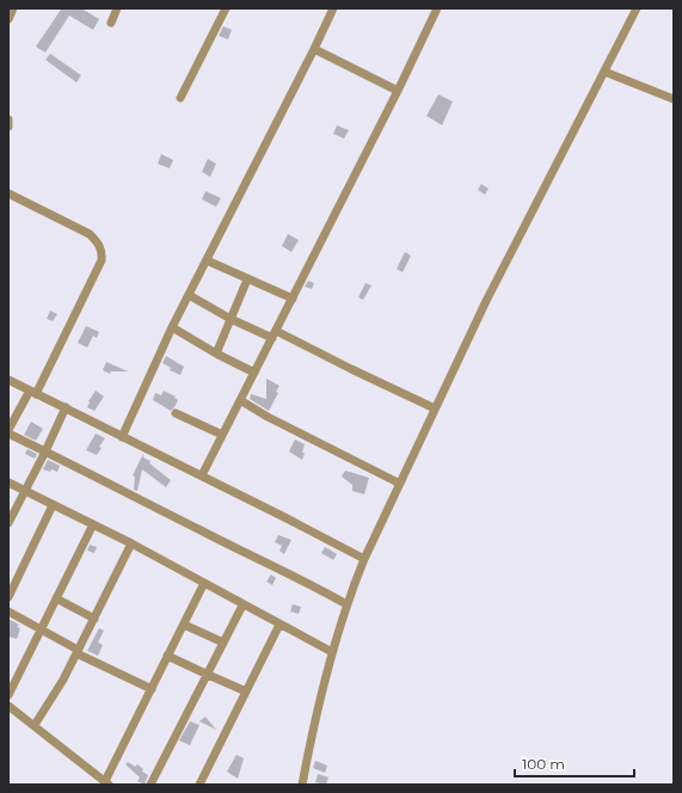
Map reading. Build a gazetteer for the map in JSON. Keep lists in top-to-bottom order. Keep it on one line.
{"scale_bar":"100 m"}
